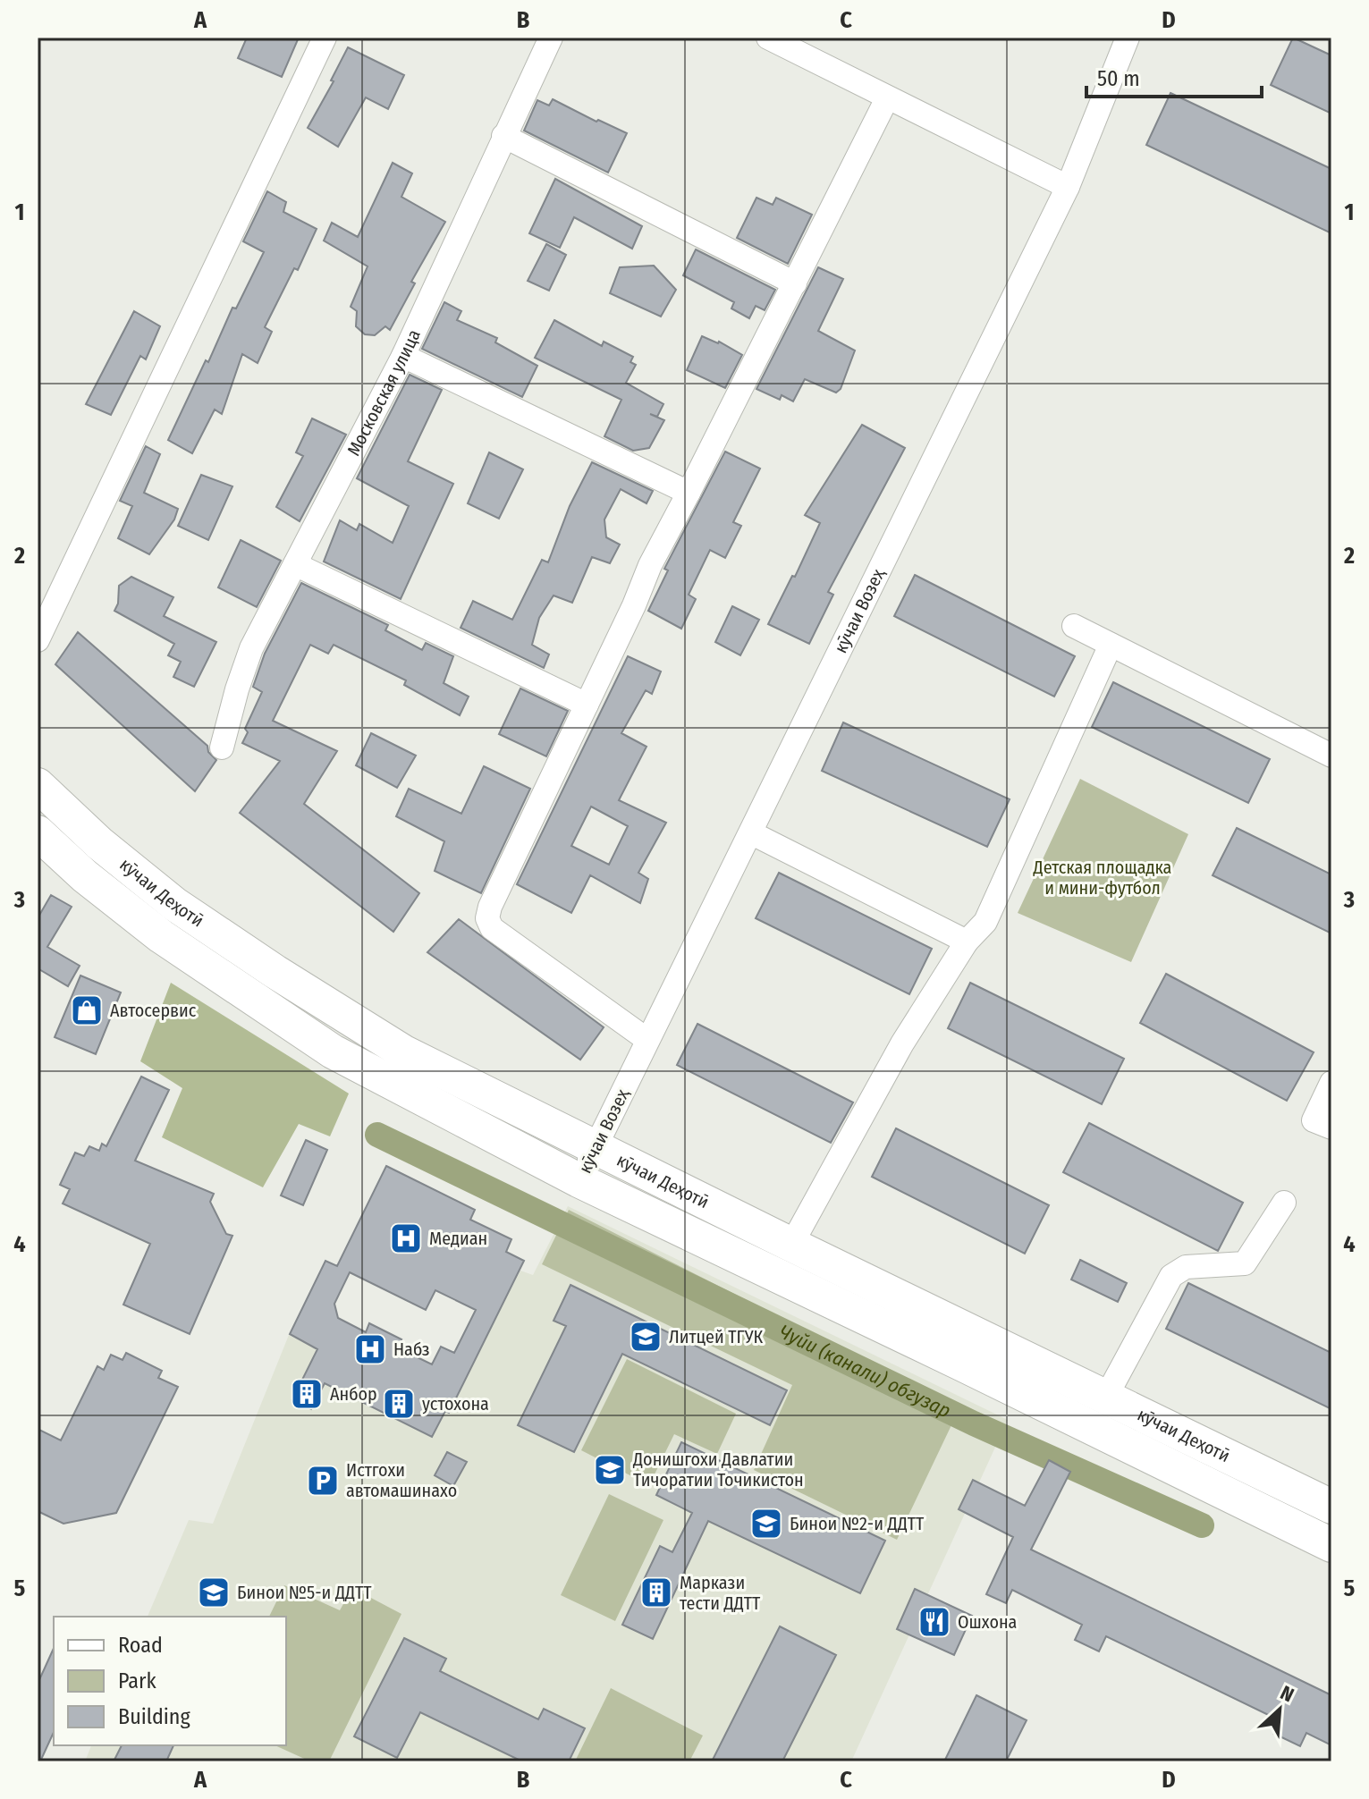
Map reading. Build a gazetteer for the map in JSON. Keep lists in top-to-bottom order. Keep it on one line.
{"streets":{"street":["Московская улица","кӯчаи Возеҳ","кӯчаи Деҳотӣ"]},"crossings":[["кӯчаи Возеҳ","кӯчаи Деҳотӣ"]],"water":["Чуйи (канали) обгузар"],"parks":["Детская площадка и мини-футбол"],"places":{"shop":["Автосервис"],"hospital":["Медиан","Набз"],"school or university":["Литцей ТГУК","Донишгохи Давлатии Тичоратии Точикистон","Бинои №2-и ДДТТ","Бинои №5-и ДДТТ"],"building":["Анбор","устохона","Маркази тести ДДТТ"],"parking":["Истгохи автомашинахо"],"restaurant":["Ошхона"]},"legend":["Road","Park","Building"],"scale_bar":"50 m","north":"top right","grid":{"columns":["A","B","C","D"],"rows":["1","2","3","4","5"]}}
